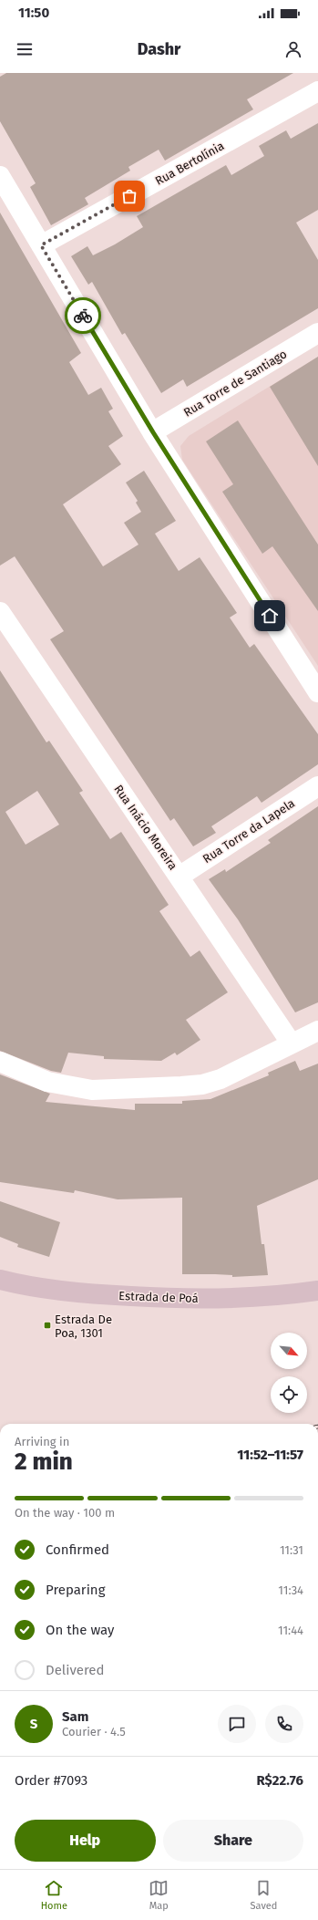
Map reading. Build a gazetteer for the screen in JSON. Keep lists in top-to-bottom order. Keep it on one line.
{"streets":{"main road":["Estrada de Poá"],"street":["Rua Bertolínia","Rua Torre de Santiago","Rua Inácio Moreira","Rua Torre da Lapela"]},"crossings":[["Rua Inácio Moreira","Rua Torre da Lapela"]],"places":{"transit":["Estrada De Poa, 1301"]},"north":"bottom right","page":{"status":"11:50","header":"Dashr","heading":["2 min","Arriving in","11:52–11:57"],"panel":["Sam","Courier · 4.5","Order #7093","R$22.76"],"bar":"On the way · 100 m","list":[["Confirmed","11:31"],["Preparing","11:34"],["On the way","11:44"],"Delivered"],"round":"S","buttons":["Help","Share"],"tabs":["Home","Map","Saved"]}}
